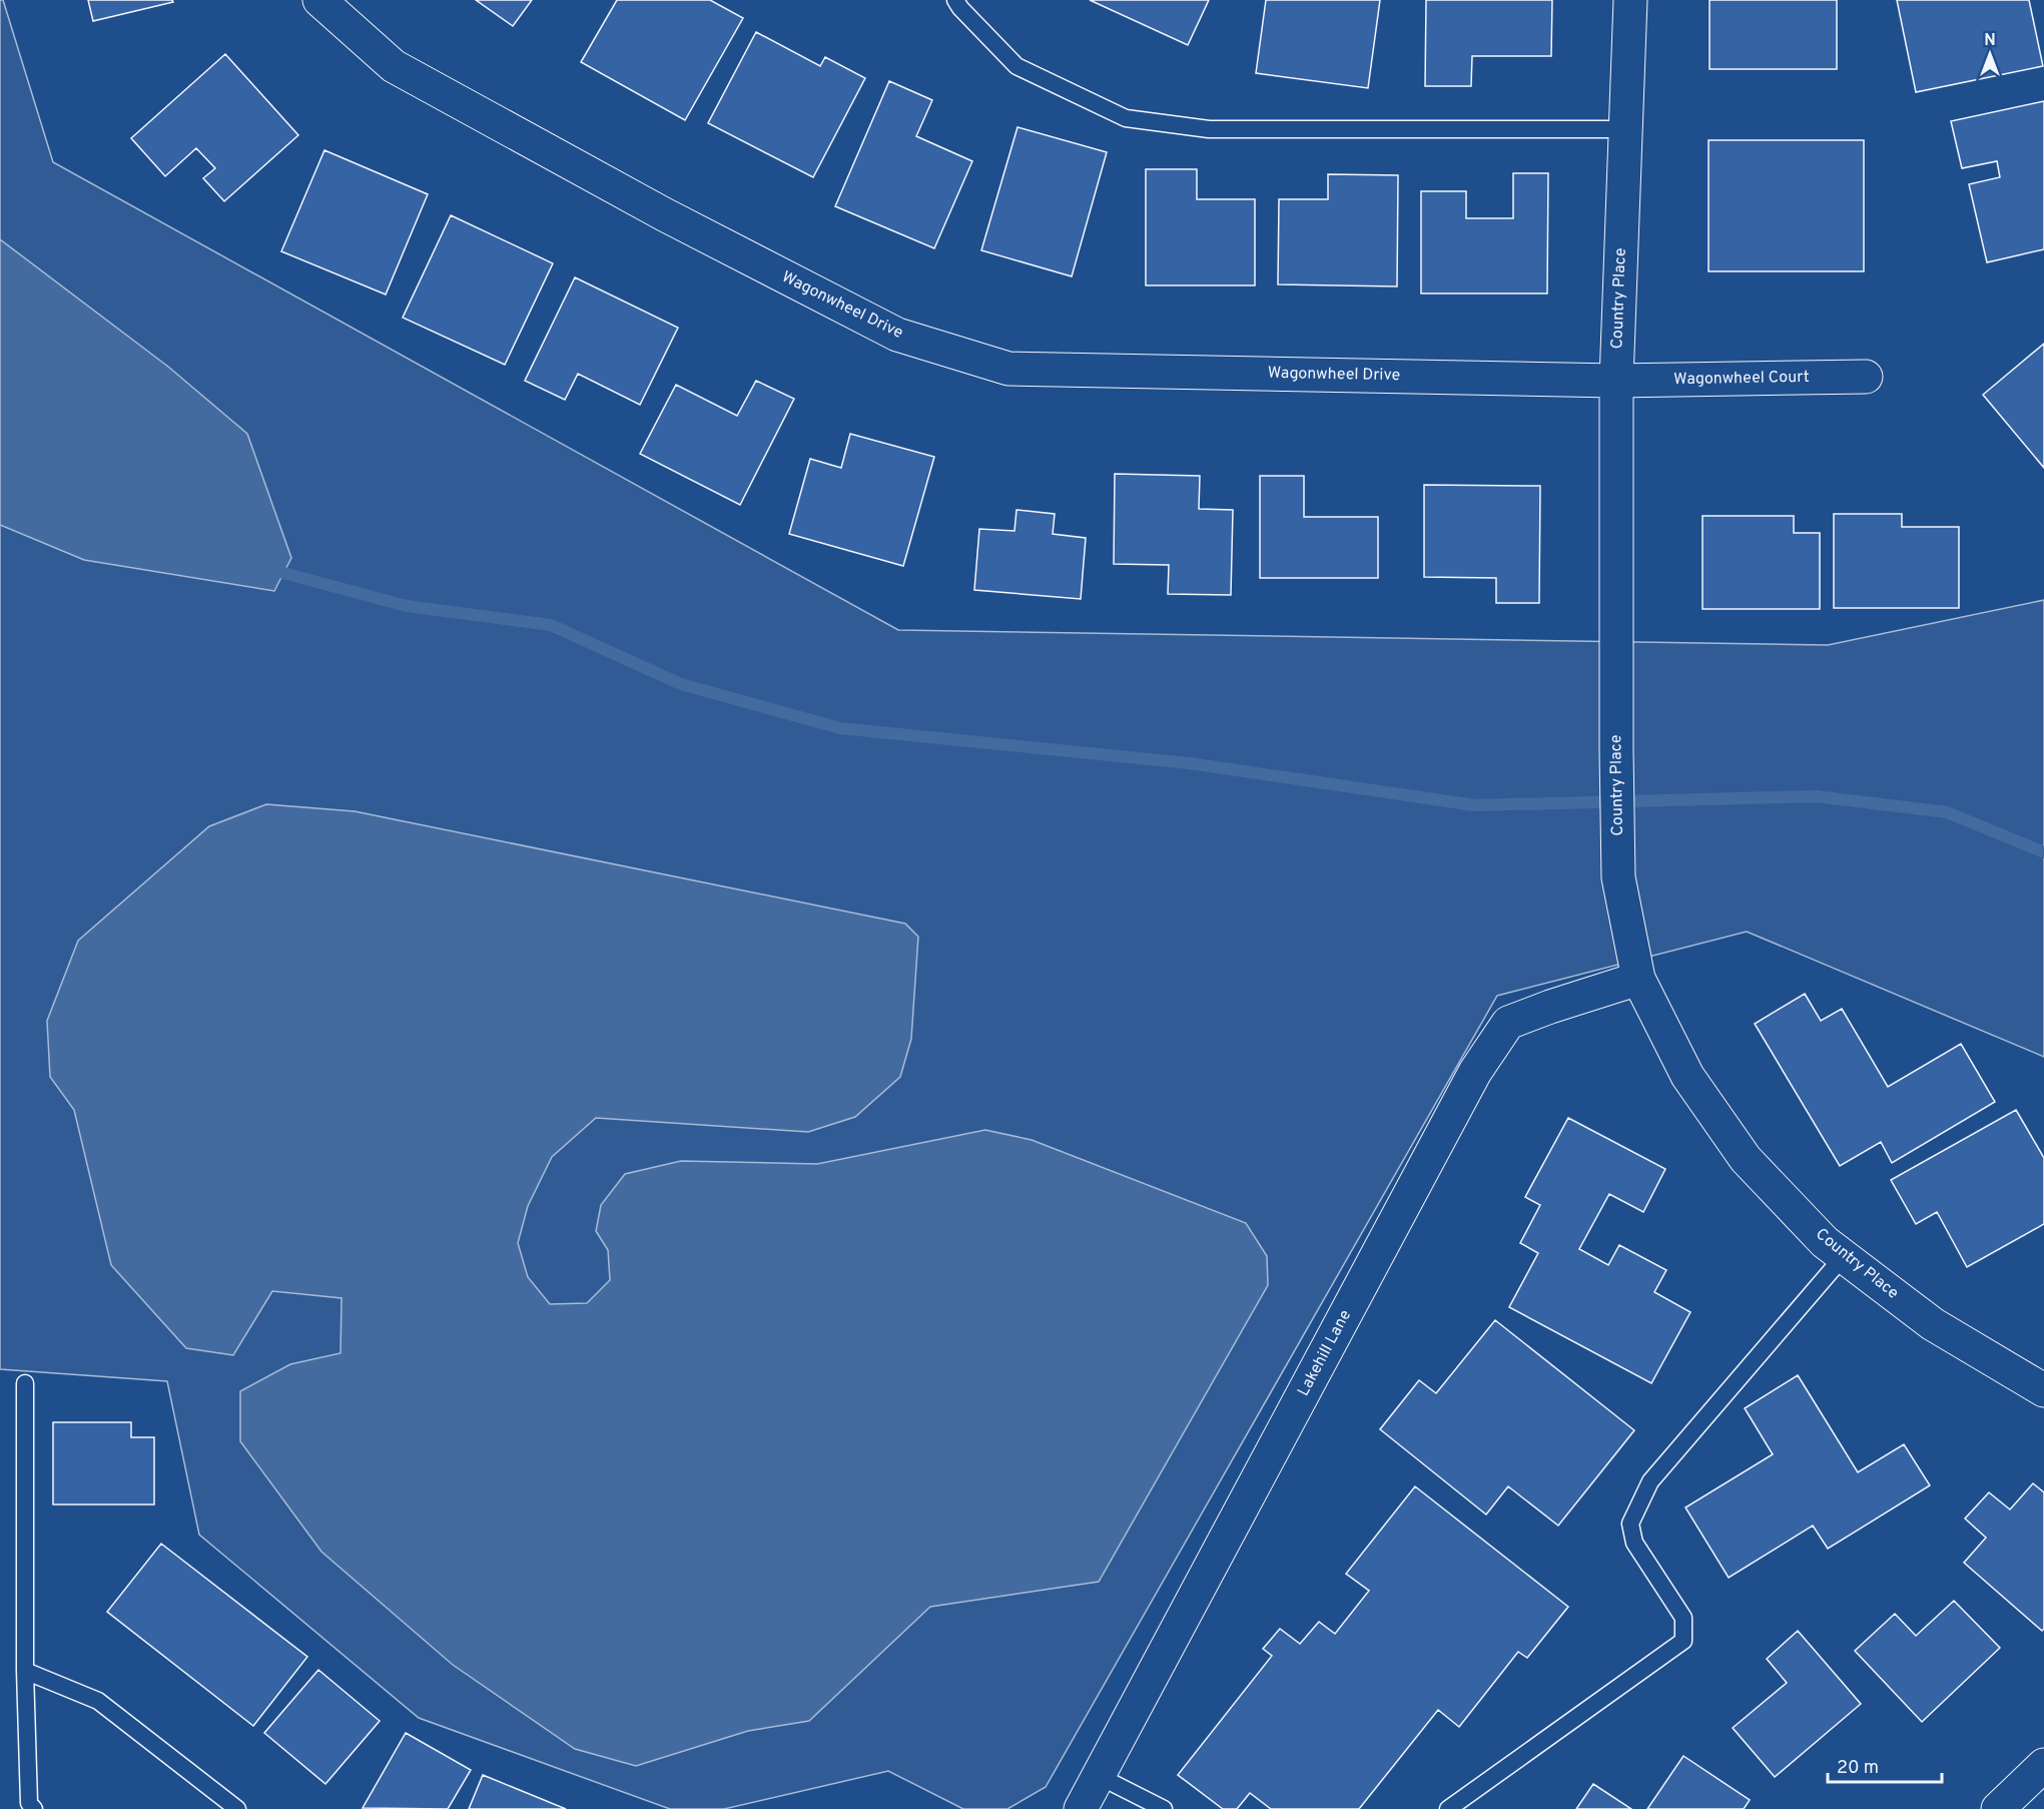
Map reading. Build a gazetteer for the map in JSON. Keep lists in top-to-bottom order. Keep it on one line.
{"streets":{"street":["Country Place","Wagonwheel Drive","Wagonwheel Court","Lakehill Lane"]},"crossings":[["Country Place","Wagonwheel Drive"],["Country Place","Wagonwheel Court"],["Country Place","Lakehill Lane"],["Wagonwheel Drive","Wagonwheel Court"]],"scale_bar":"20 m","north":"top"}
